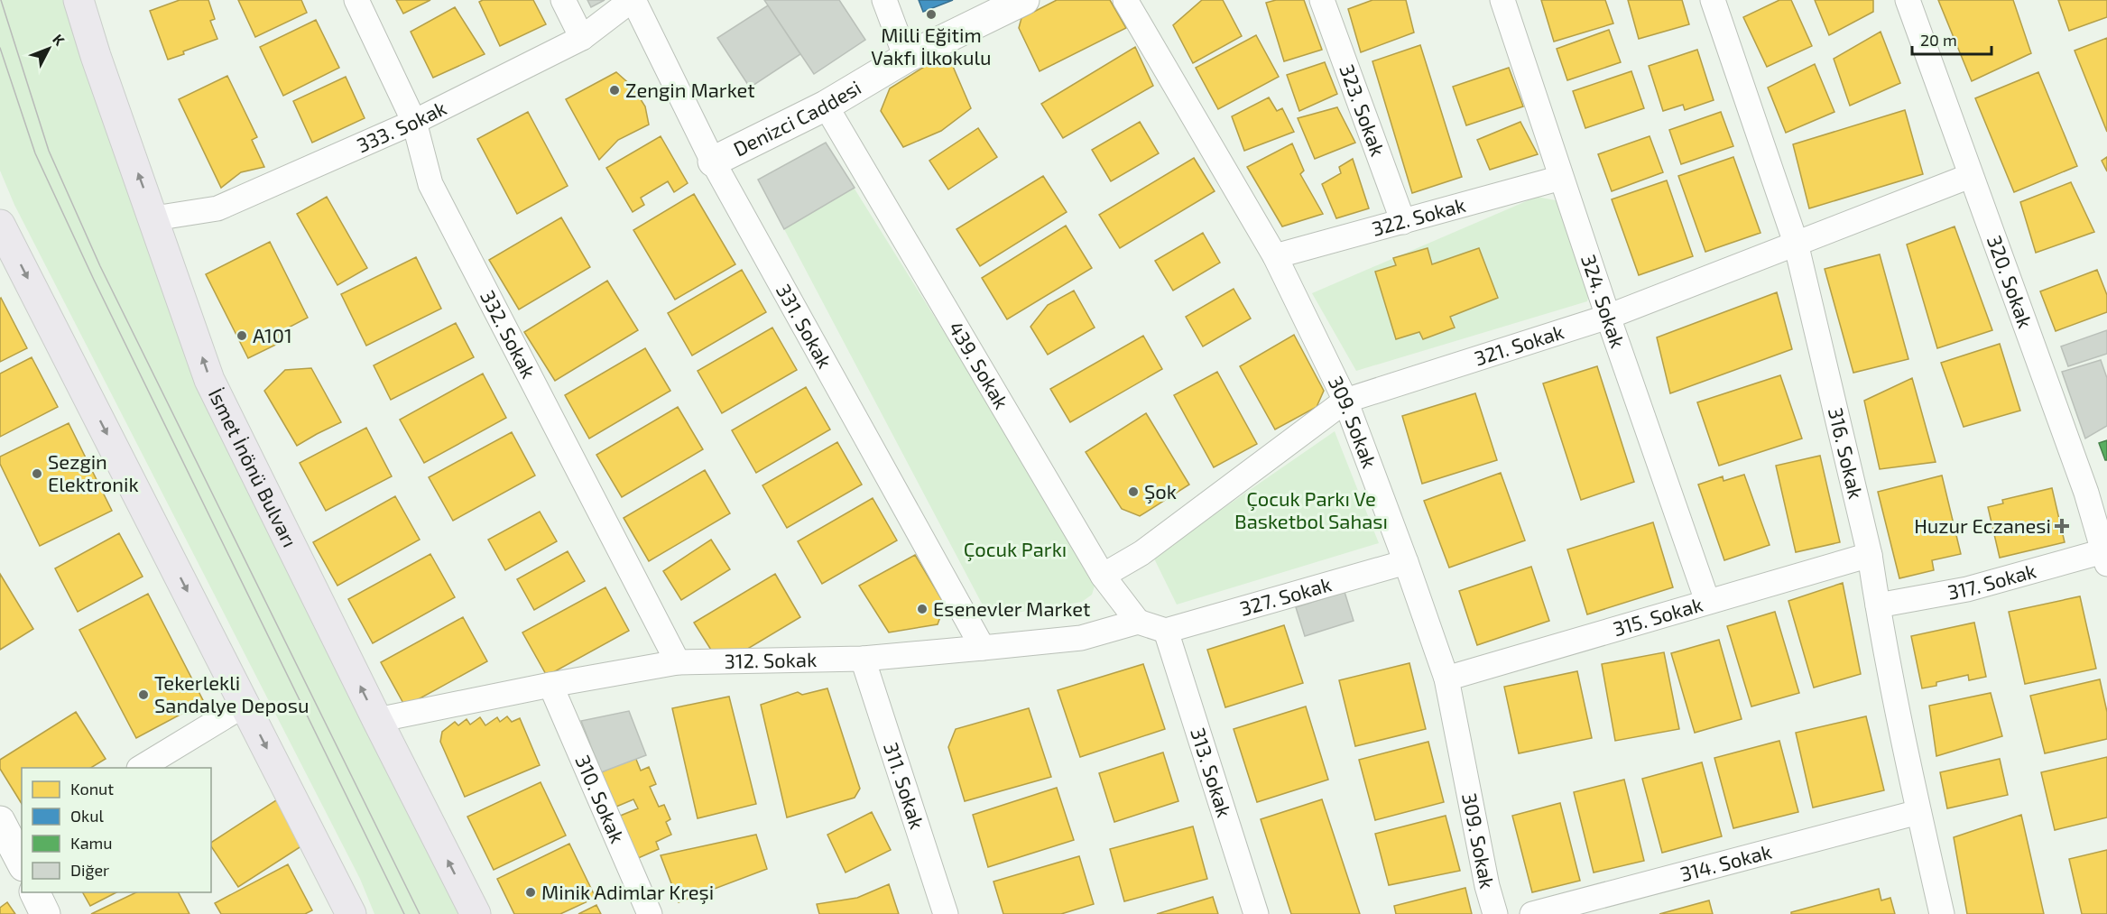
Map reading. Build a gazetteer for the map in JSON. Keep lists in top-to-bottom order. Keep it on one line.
{"streets":{"main road":["İsmet İnönü Bulvarı"],"street":["323. Sokak","Denizci Caddesi","333. Sokak","322. Sokak","320. Sokak","324. Sokak","331. Sokak","332. Sokak","321. Sokak","439. Sokak","309. Sokak","316. Sokak","317. Sokak","327. Sokak","315. Sokak","312. Sokak","313. Sokak","311. Sokak","310. Sokak","314. Sokak"]},"crossings":[["323. Sokak","322. Sokak"],["Denizci Caddesi","331. Sokak"],["Denizci Caddesi","439. Sokak"],["333. Sokak","331. Sokak"],["333. Sokak","332. Sokak"],["333. Sokak","İsmet İnönü Bulvarı"],["322. Sokak","324. Sokak"],["322. Sokak","309. Sokak"],["320. Sokak","321. Sokak"],["320. Sokak","317. Sokak"],["324. Sokak","321. Sokak"],["324. Sokak","315. Sokak"],["331. Sokak","312. Sokak"],["332. Sokak","312. Sokak"],["321. Sokak","439. Sokak"],["321. Sokak","309. Sokak"],["321. Sokak","316. Sokak"],["439. Sokak","312. Sokak"],["309. Sokak","327. Sokak"],["309. Sokak","315. Sokak"],["316. Sokak","317. Sokak"],["316. Sokak","315. Sokak"],["316. Sokak","314. Sokak"],["İsmet İnönü Bulvarı","312. Sokak"],["327. Sokak","313. Sokak"],["312. Sokak","311. Sokak"],["312. Sokak","310. Sokak"]],"parks":["Çocuk Parkı Ve Basketbol Sahası","Çocuk Parkı"],"places":{"other":["Milli Eğitim Vakfı İlkokulu","Zengin Market","A101","Sezgin Elektronik","Şok","Esenevler Market","Tekerlekli Sandalye Deposu","Minik Adimlar Kreşi"],"health":["Huzur Eczanesi"]},"legend":["Konut","Okul","Kamu","Diğer"],"scale_bar":"20 m","north":"top right"}
